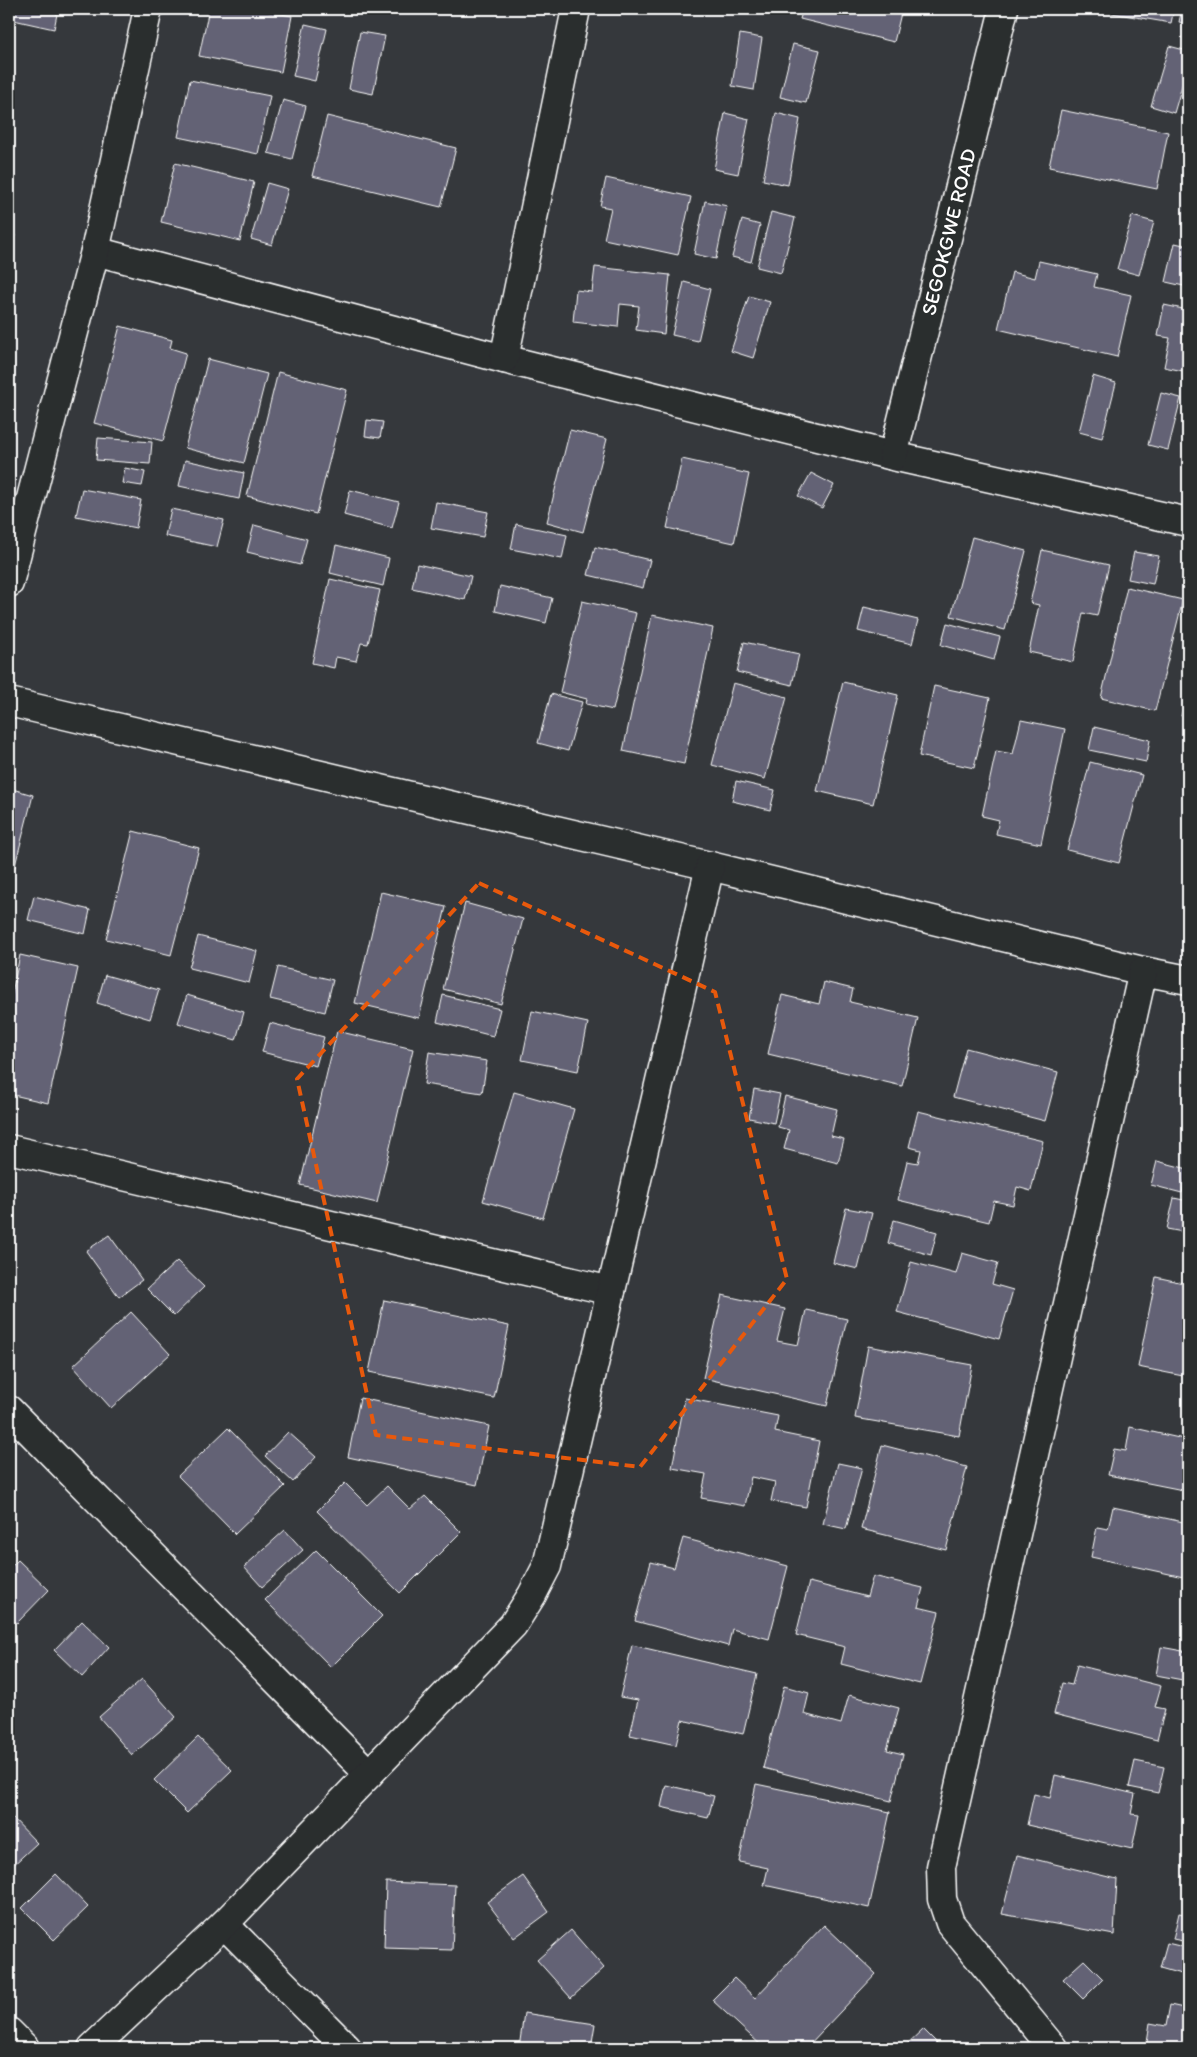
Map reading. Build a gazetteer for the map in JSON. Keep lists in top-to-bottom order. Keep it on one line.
{"streets":{"street":["SEGOKGWE ROAD"]}}
